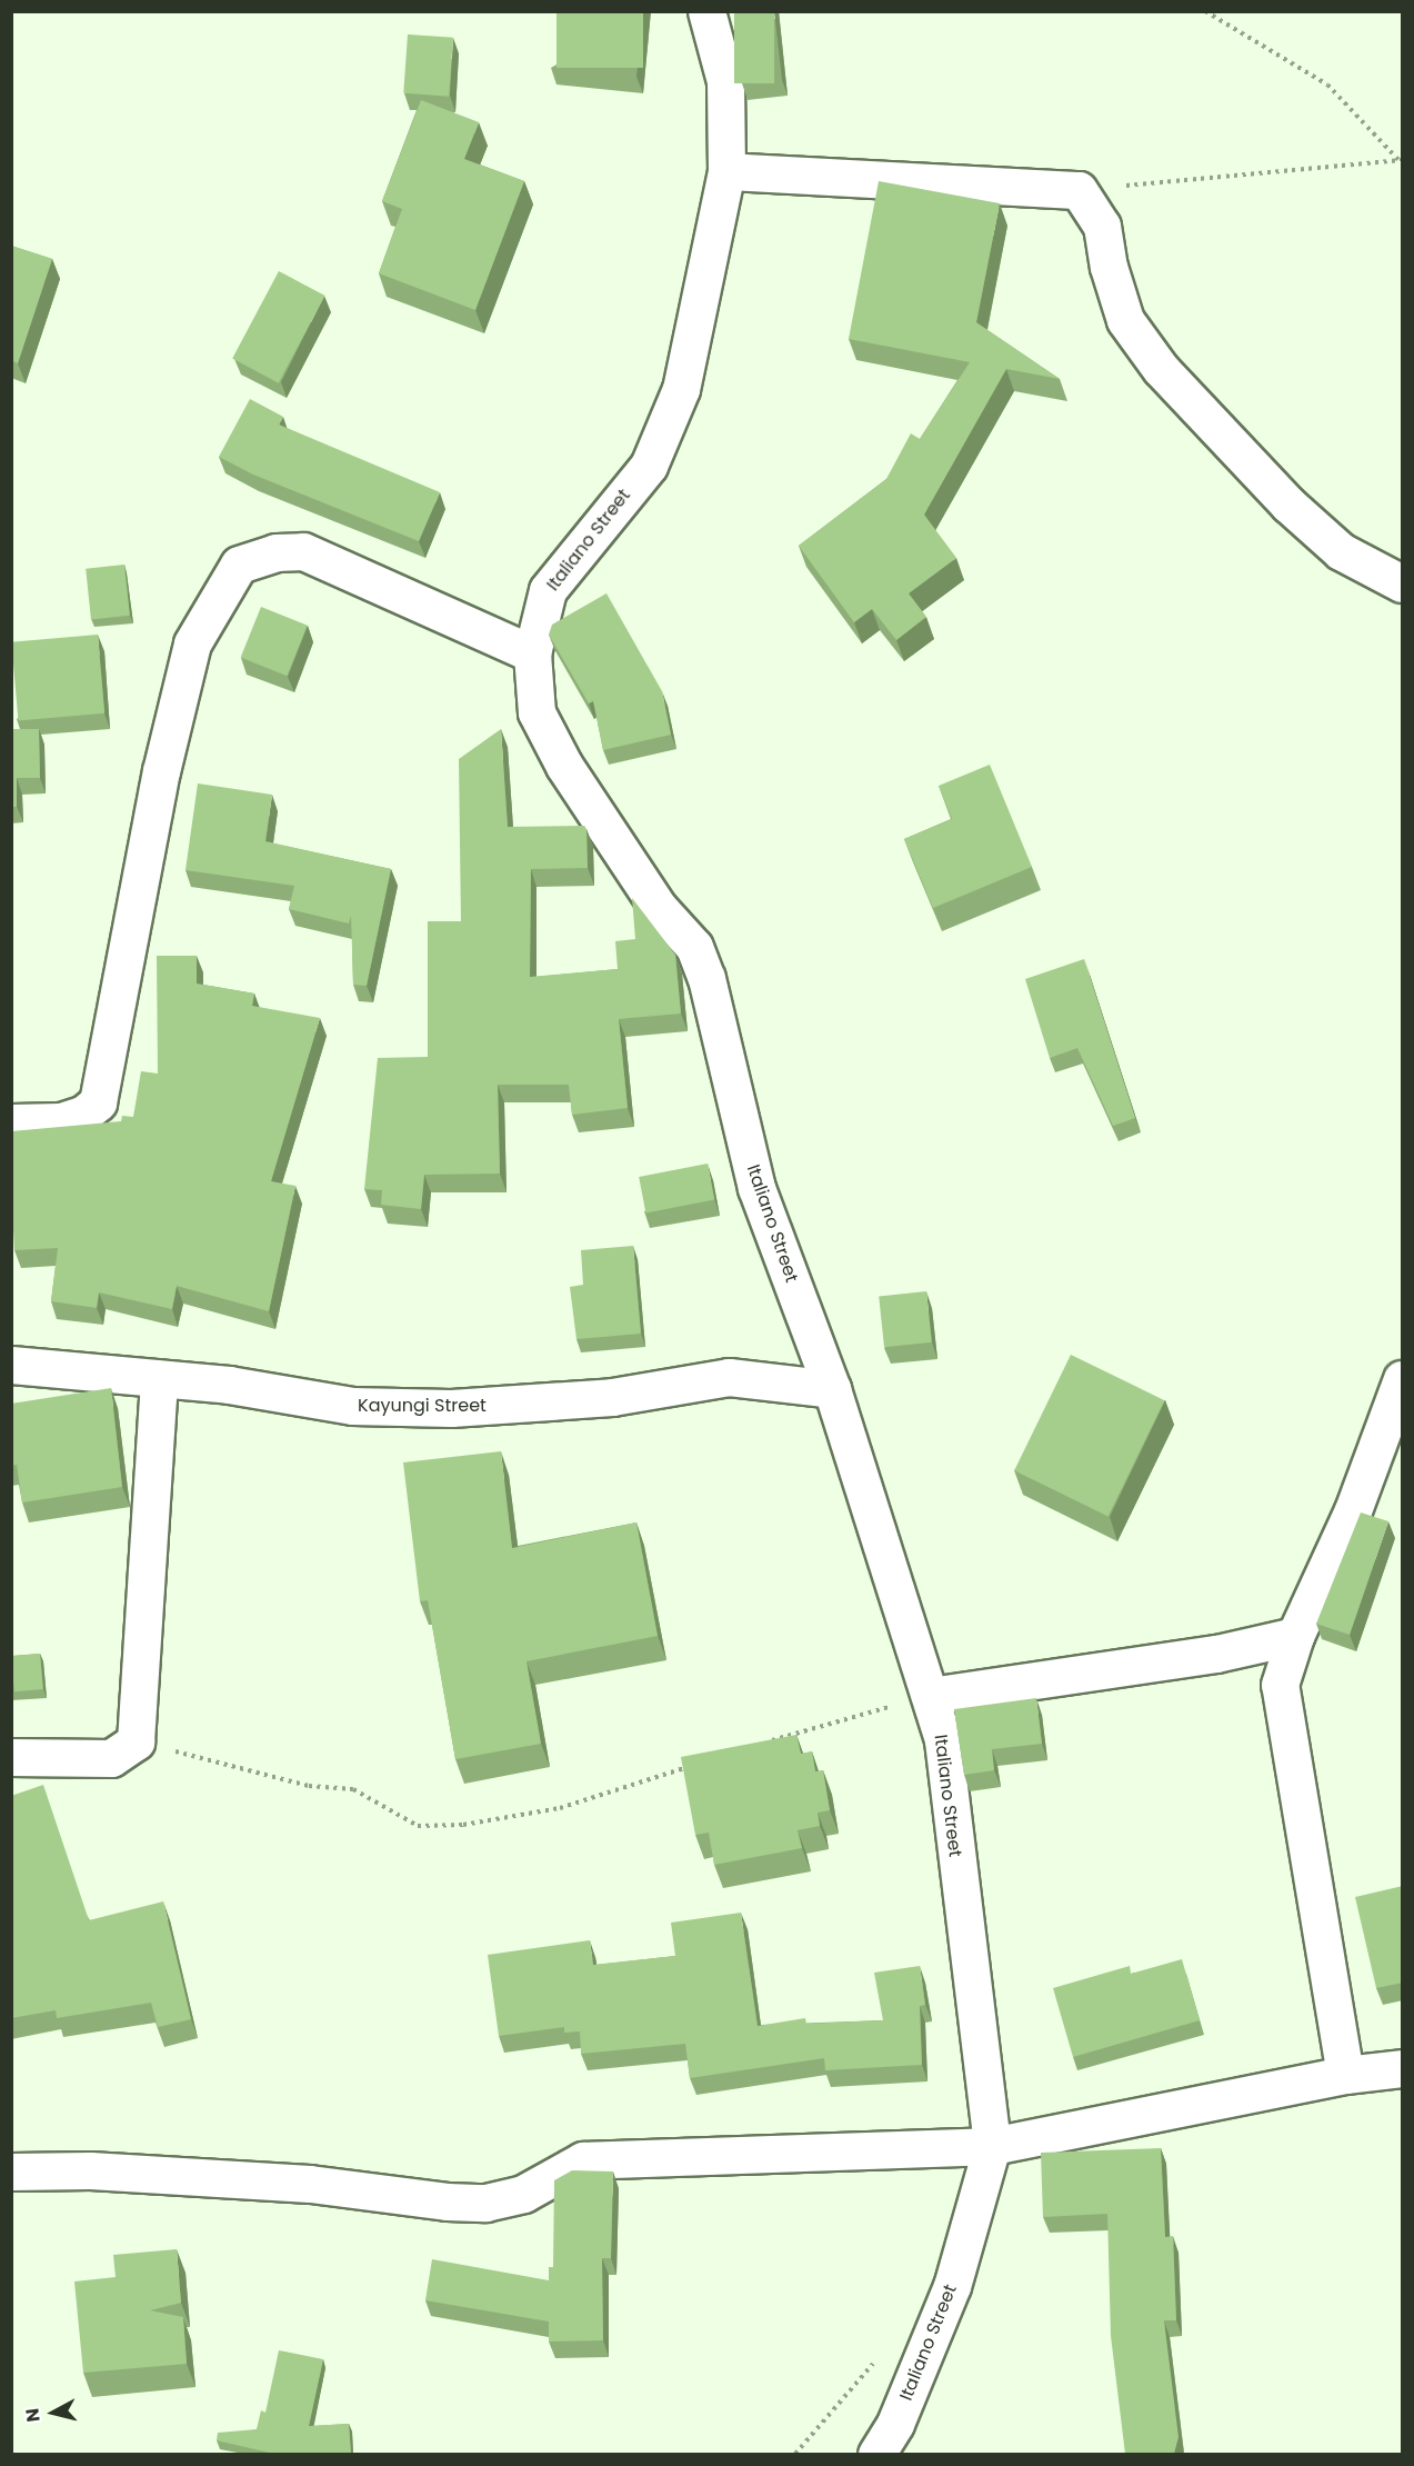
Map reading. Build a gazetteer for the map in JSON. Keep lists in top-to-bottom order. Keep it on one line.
{"streets":{"street":["Italiano Street","Kayungi Street"]},"crossings":[["Italiano Street","Kayungi Street"]],"north":"left"}
